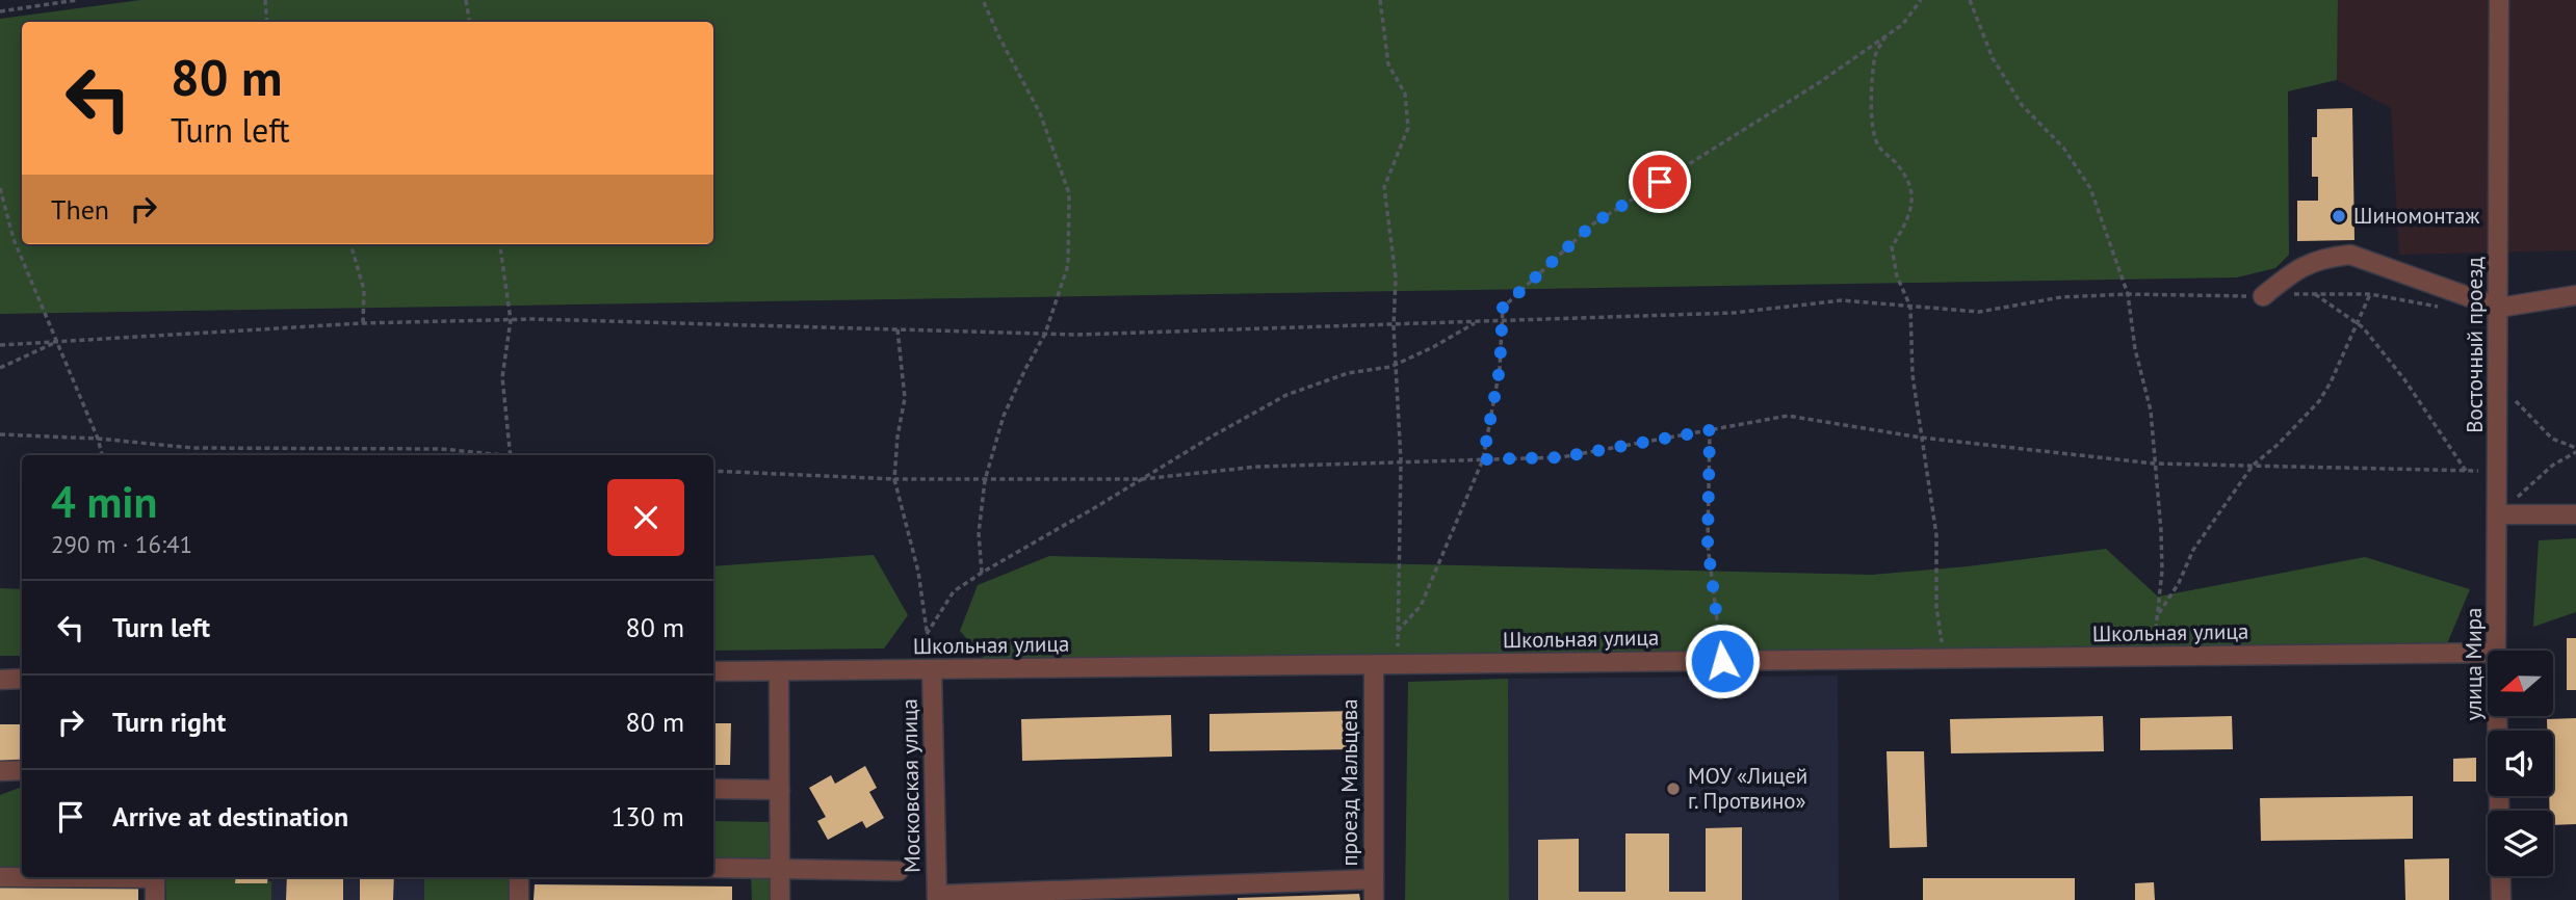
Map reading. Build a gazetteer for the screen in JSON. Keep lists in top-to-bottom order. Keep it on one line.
{"streets":{"street":["Восточный проезд","Школьная улица","улица Мира","проезд Мальцева","Московская улица"]},"crossings":[["Восточный проезд","улица Мира"],["Школьная улица","проезд Мальцева"],["Школьная улица","Московская улица"]],"places":["Шиномонтаж","МОУ «Лицей г. Протвино»"],"north":"left","page":{"turn":["80 m","Turn left"],"then":"Then","heading":["4 min","290 m · 16:41"],"list":[{"name":"Turn left","value":"80 m"},{"name":"Turn right","value":"80 m"},{"name":"Arrive at destination","value":"130 m"}]}}
